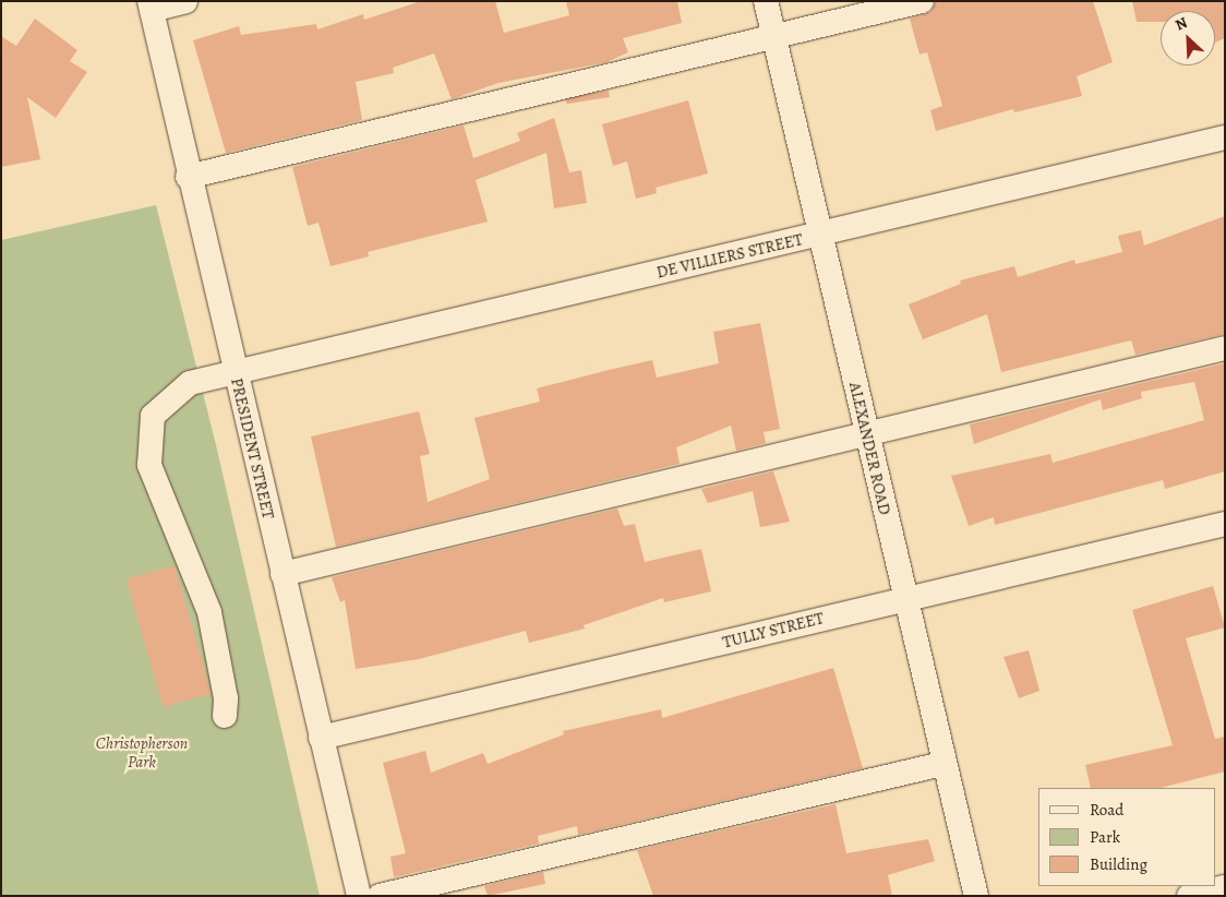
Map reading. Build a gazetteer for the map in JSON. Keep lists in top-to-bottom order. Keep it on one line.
{"streets":{"street":["DE VILLIERS STREET","PRESIDENT STREET","ALEXANDER ROAD","TULLY STREET"]},"crossings":[["DE VILLIERS STREET","PRESIDENT STREET"],["DE VILLIERS STREET","ALEXANDER ROAD"],["PRESIDENT STREET","TULLY STREET"],["ALEXANDER ROAD","TULLY STREET"]],"parks":["Christopherson Park"],"legend":["Road","Park","Building"],"north":"top left"}
